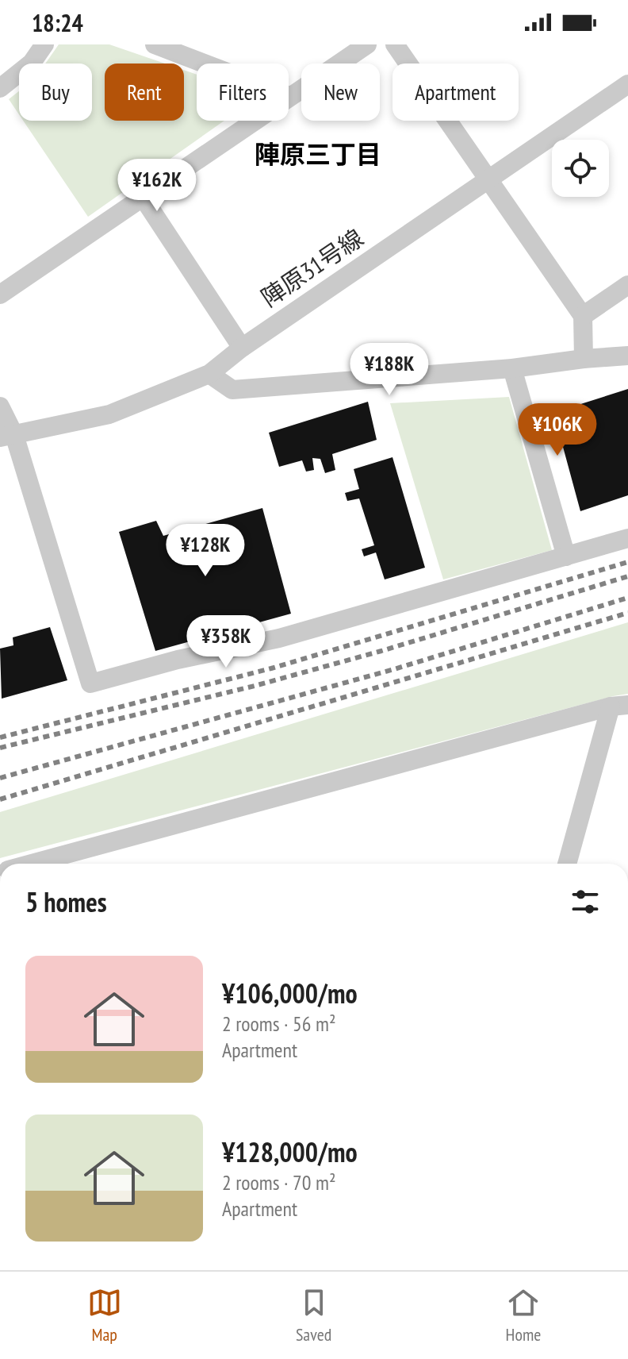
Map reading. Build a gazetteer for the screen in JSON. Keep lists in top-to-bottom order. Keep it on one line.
{"streets":{"street":["陣原31号線"]},"districts":["陣原三丁目"],"page":{"status":"18:24","chip":["Buy","Rent","Filters","New","Apartment"],"price":["¥162K","¥188K","¥106K","¥128K","¥358K"],"heading":"5 homes","list":[{"name":"¥106,000/mo","note":"2 rooms · 56 m² · Apartment"},{"name":"¥128,000/mo","note":"2 rooms · 70 m² · Apartment"}],"tabs":["Map","Saved","Home"]}}
